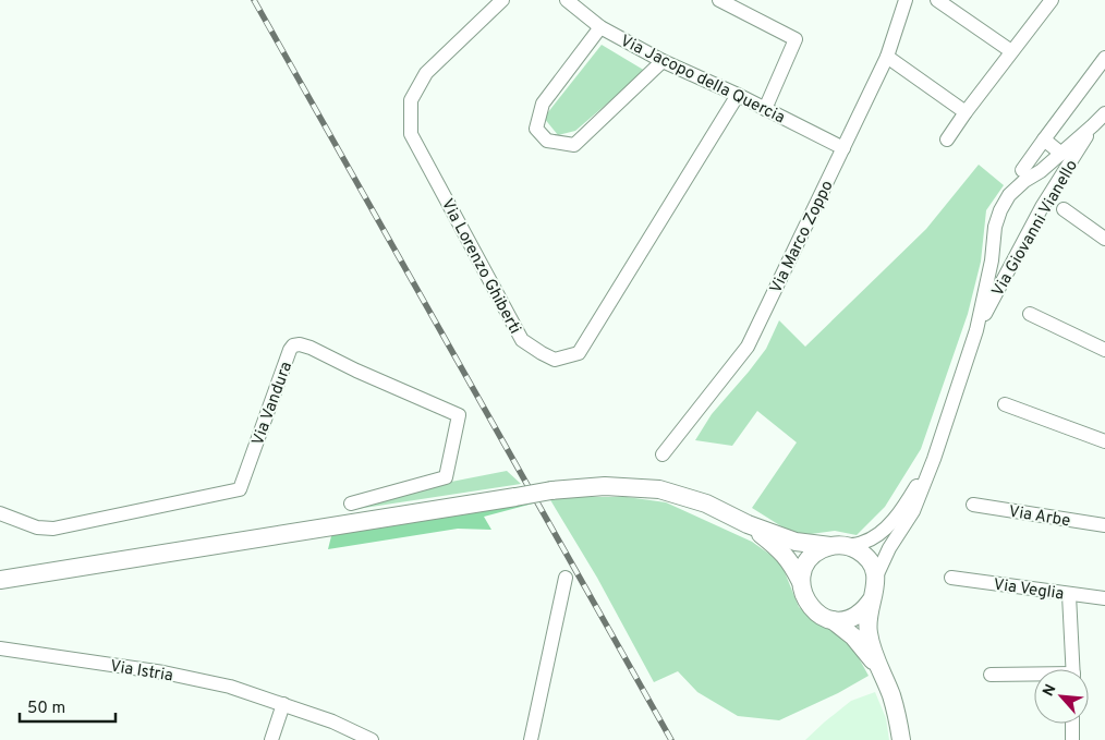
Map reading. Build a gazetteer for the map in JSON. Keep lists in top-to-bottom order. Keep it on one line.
{"streets":{"street":["Via Jacopo della Quercia","Via Giovanni Vianello","Via Marco Zoppo","Via Lorenzo Ghiberti","Via Vandura","Via Arbe","Via Veglia","Via Istria"]},"crossings":[["Via Jacopo della Quercia","Via Marco Zoppo"],["Via Jacopo della Quercia","Via Lorenzo Ghiberti"]],"scale_bar":"50 m","north":"top left"}
